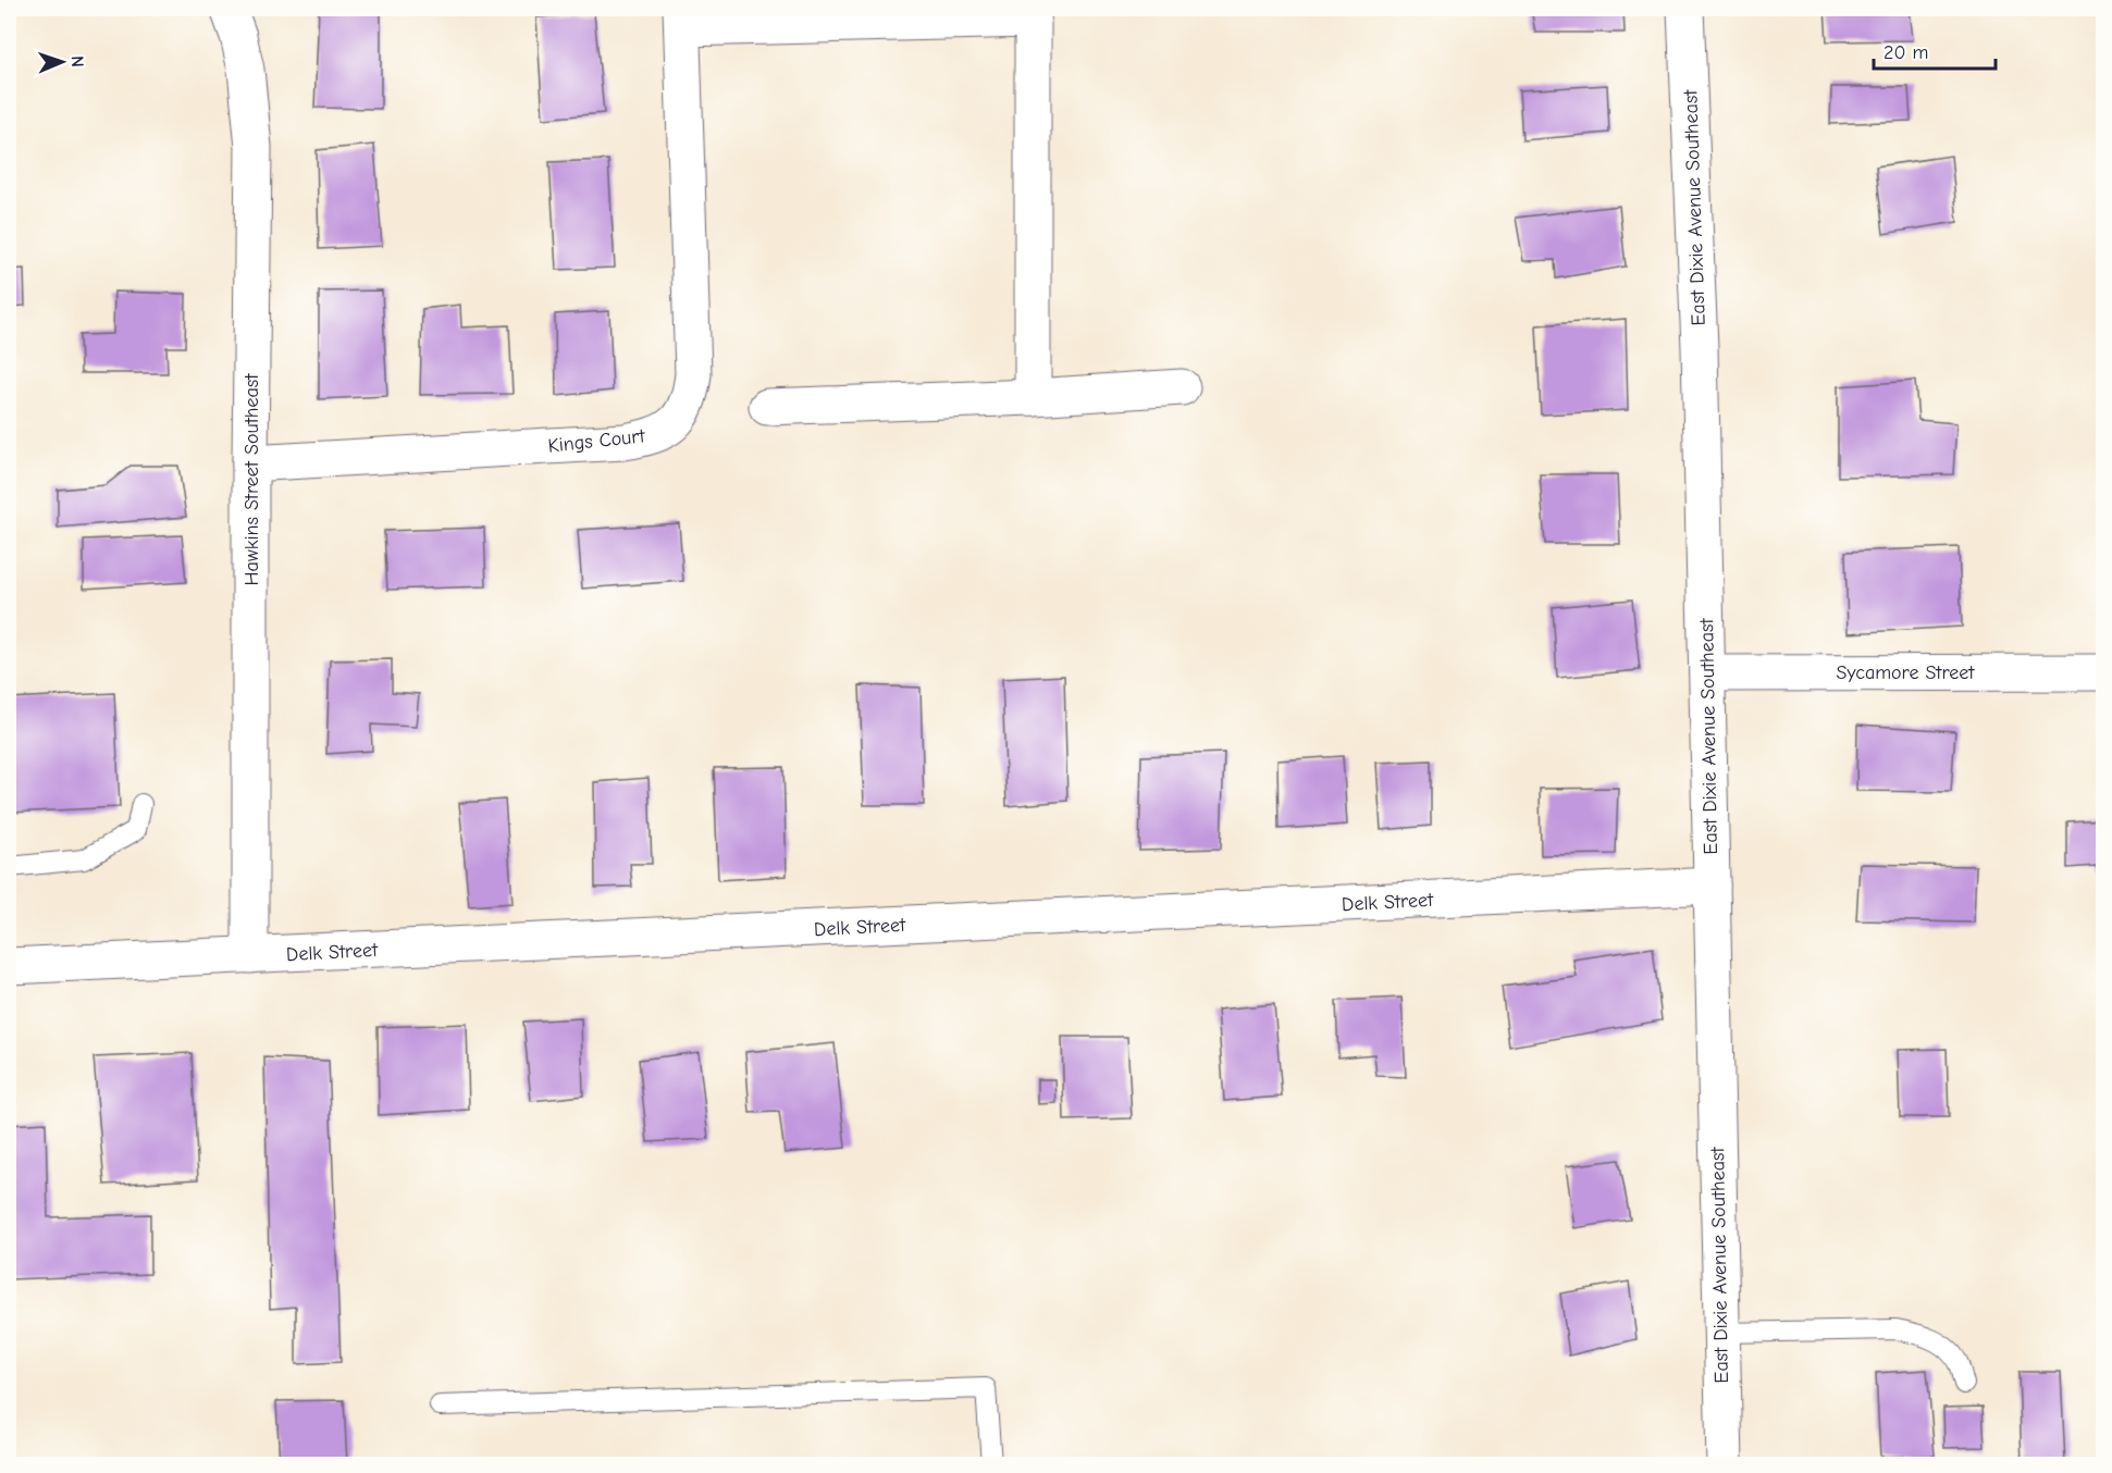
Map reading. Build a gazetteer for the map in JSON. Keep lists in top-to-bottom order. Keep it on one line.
{"streets":{"street":["East Dixie Avenue Southeast","Kings Court","Hawkins Street Southeast","Sycamore Street","Delk Street"]},"crossings":[["East Dixie Avenue Southeast","Sycamore Street"],["East Dixie Avenue Southeast","Delk Street"],["Kings Court","Hawkins Street Southeast"],["Hawkins Street Southeast","Delk Street"]],"scale_bar":"20 m","north":"right"}
